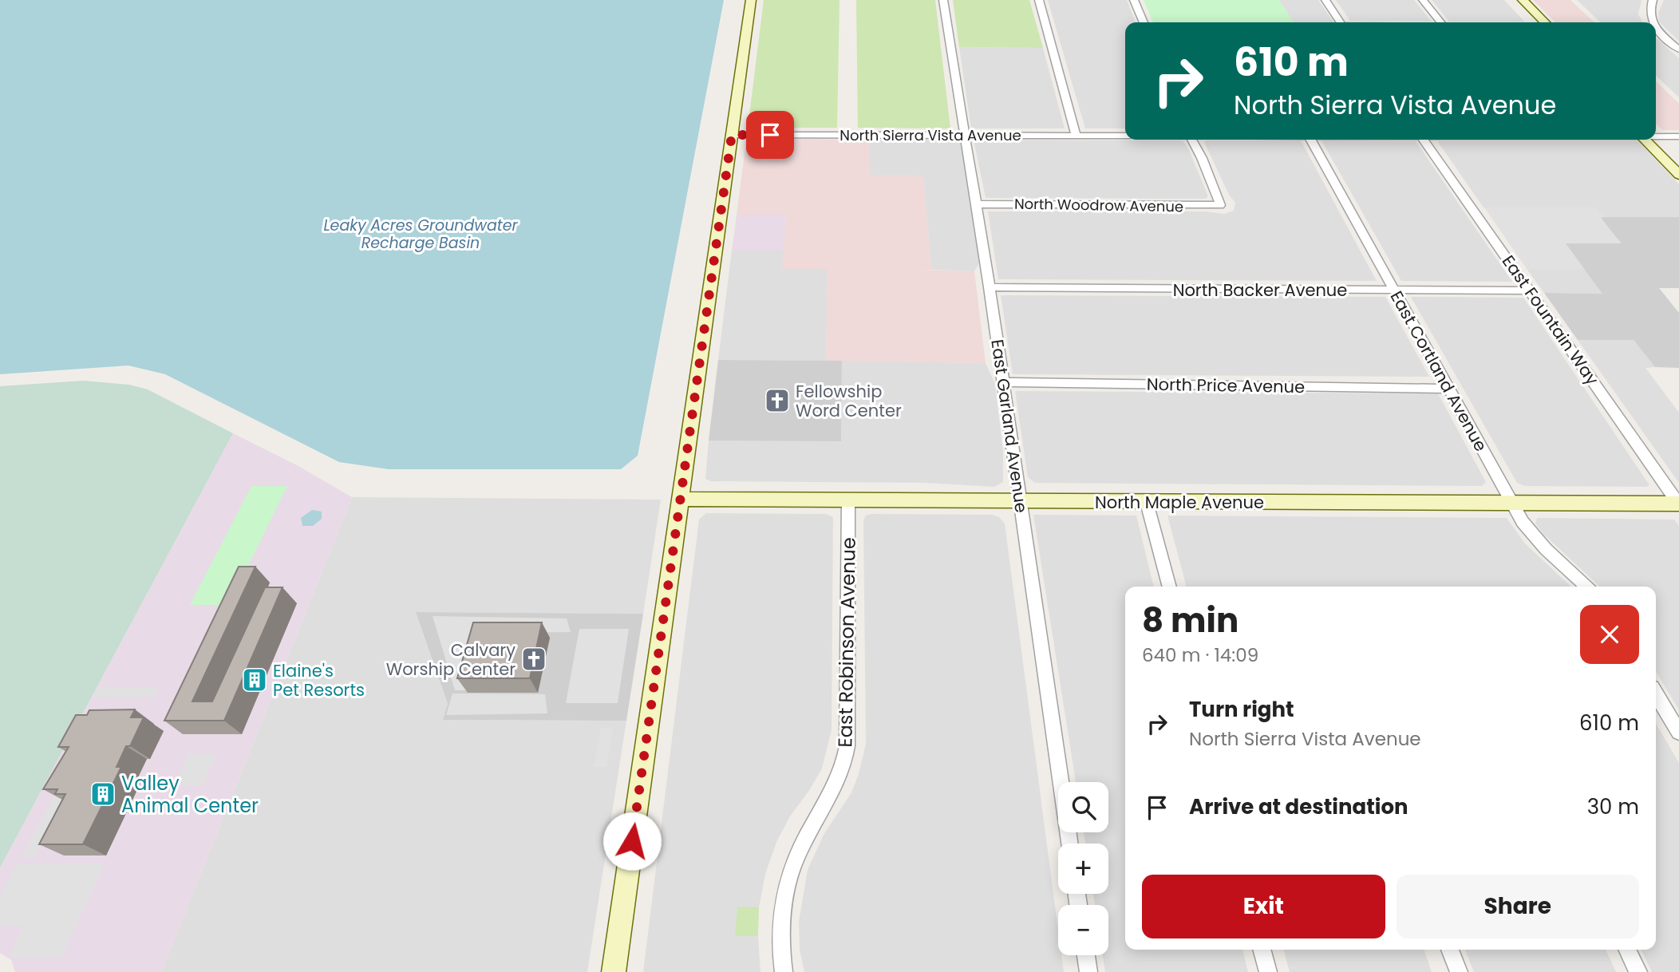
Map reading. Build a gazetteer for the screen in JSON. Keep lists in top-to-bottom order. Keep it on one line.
{"streets":{"street":["North Sierra Vista Avenue","North Woodrow Avenue","North Backer Avenue","East Fountain Way","East Cortland Avenue","North Price Avenue","East Garland Avenue","North Maple Avenue","East Robinson Avenue"]},"crossings":[["North Sierra Vista Avenue","East Garland Avenue"],["North Woodrow Avenue","East Garland Avenue"],["North Backer Avenue","East Fountain Way"],["North Backer Avenue","East Cortland Avenue"],["North Backer Avenue","East Garland Avenue"],["East Fountain Way","North Maple Avenue"],["East Cortland Avenue","North Price Avenue"],["East Cortland Avenue","North Maple Avenue"],["North Price Avenue","East Garland Avenue"],["East Garland Avenue","North Maple Avenue"],["North Maple Avenue","East Robinson Avenue"]],"water":["Leaky Acres Groundwater Recharge Basin"],"places":{"church":["Fellowship Word Center","Calvary Worship Center"],"building":["Elaine's Pet Resorts","Valley Animal Center"]},"page":{"turn":["610 m","North Sierra Vista Avenue"],"heading":["8 min","640 m · 14:09"],"list":[{"name":"Turn right","note":"North Sierra Vista Avenue","value":"610 m"},{"name":"Arrive at destination","value":"30 m"}],"map_buttons":["+","−"],"buttons":["Exit","Share"]}}
